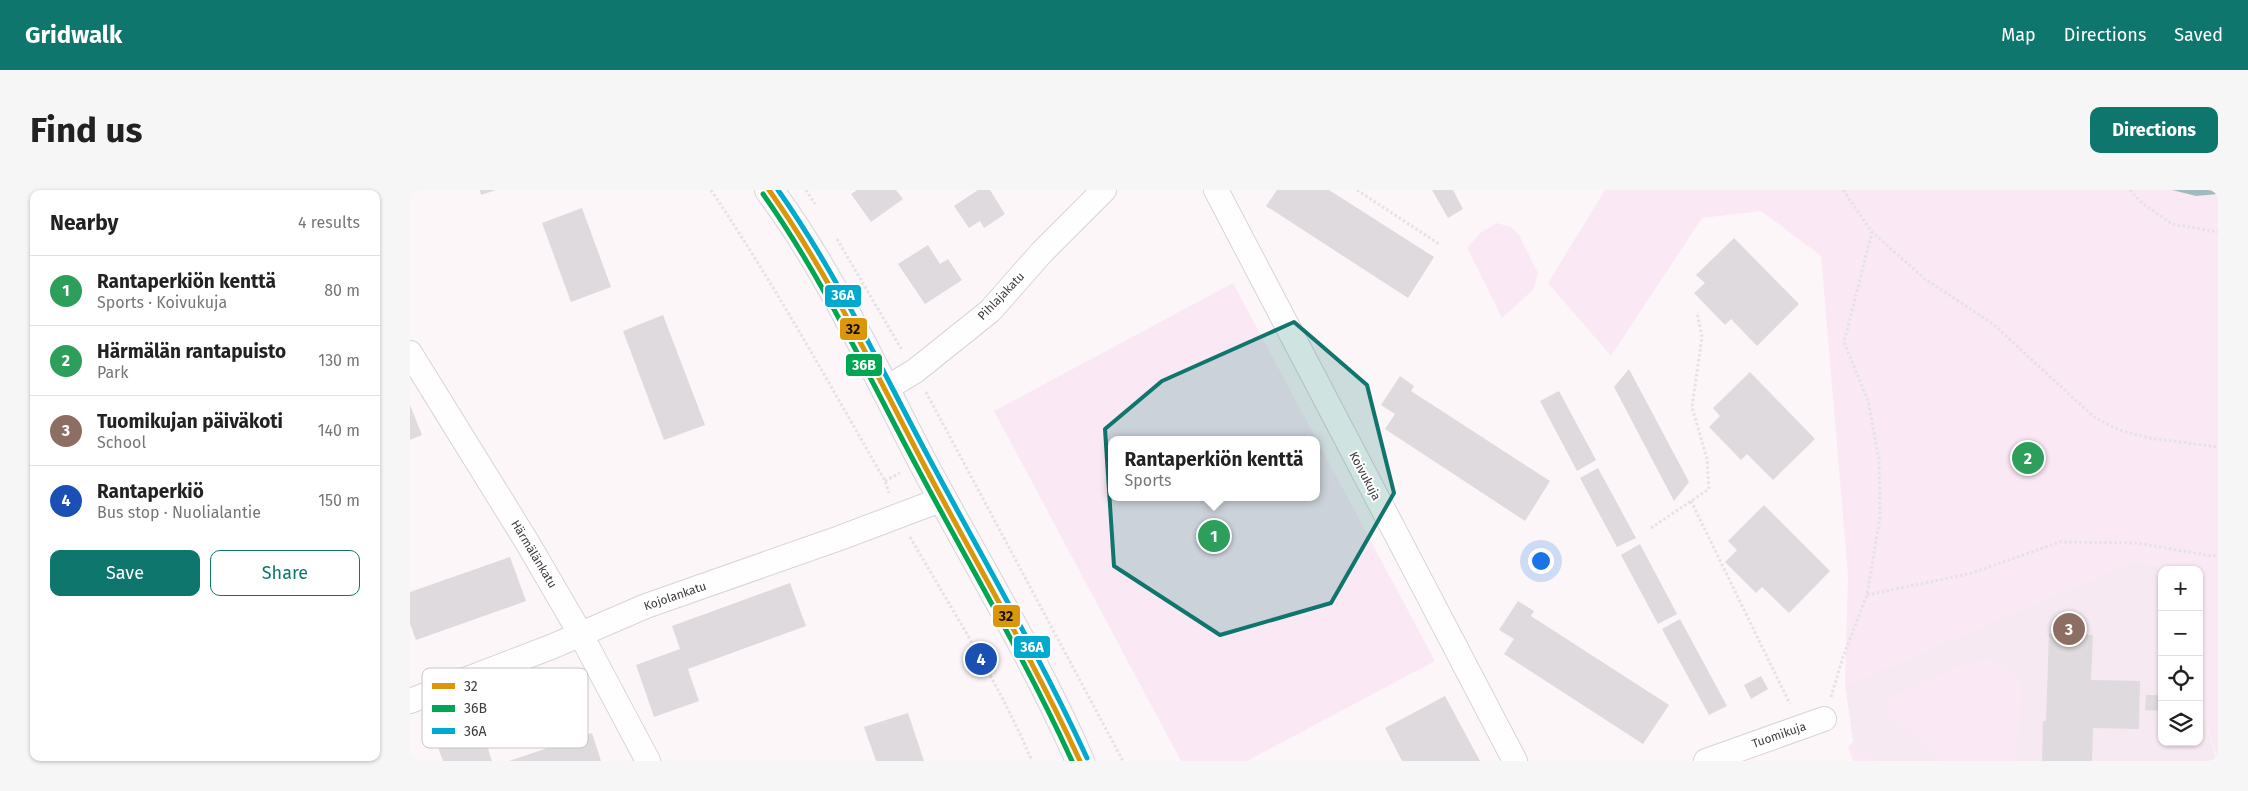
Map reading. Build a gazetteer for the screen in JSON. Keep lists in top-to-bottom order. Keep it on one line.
{"streets":{"street":["Pihlajakatu","Koivukuja","Härmälänkatu","Kojolankatu","Tuomikuja"]},"crossings":[["Härmälänkatu","Kojolankatu"]],"lines":["transit line 32","transit line 36A","transit line 36B"],"legend":["32","36B","36A"],"page":{"header":"Gridwalk","nav":["Map","Directions","Saved"],"buttons":["Directions",["Save","Share"]],"title":"Find us","heading":["Nearby","4 results"],"list":[{"mark":"1","name":"Rantaperkiön kenttä","note":"Sports · Koivukuja","value":"80 m"},{"mark":"2","name":"Härmälän rantapuisto","note":"Park","value":"130 m"},{"mark":"3","name":"Tuomikujan päiväkoti","note":"School","value":"140 m"},{"mark":"4","name":"Rantaperkiö","note":"Bus stop · Nuolialantie","value":"150 m"}],"popup":["Rantaperkiön kenttä","Sports"],"pins":["2","1","3","4"],"map_buttons":["+","−"]}}
